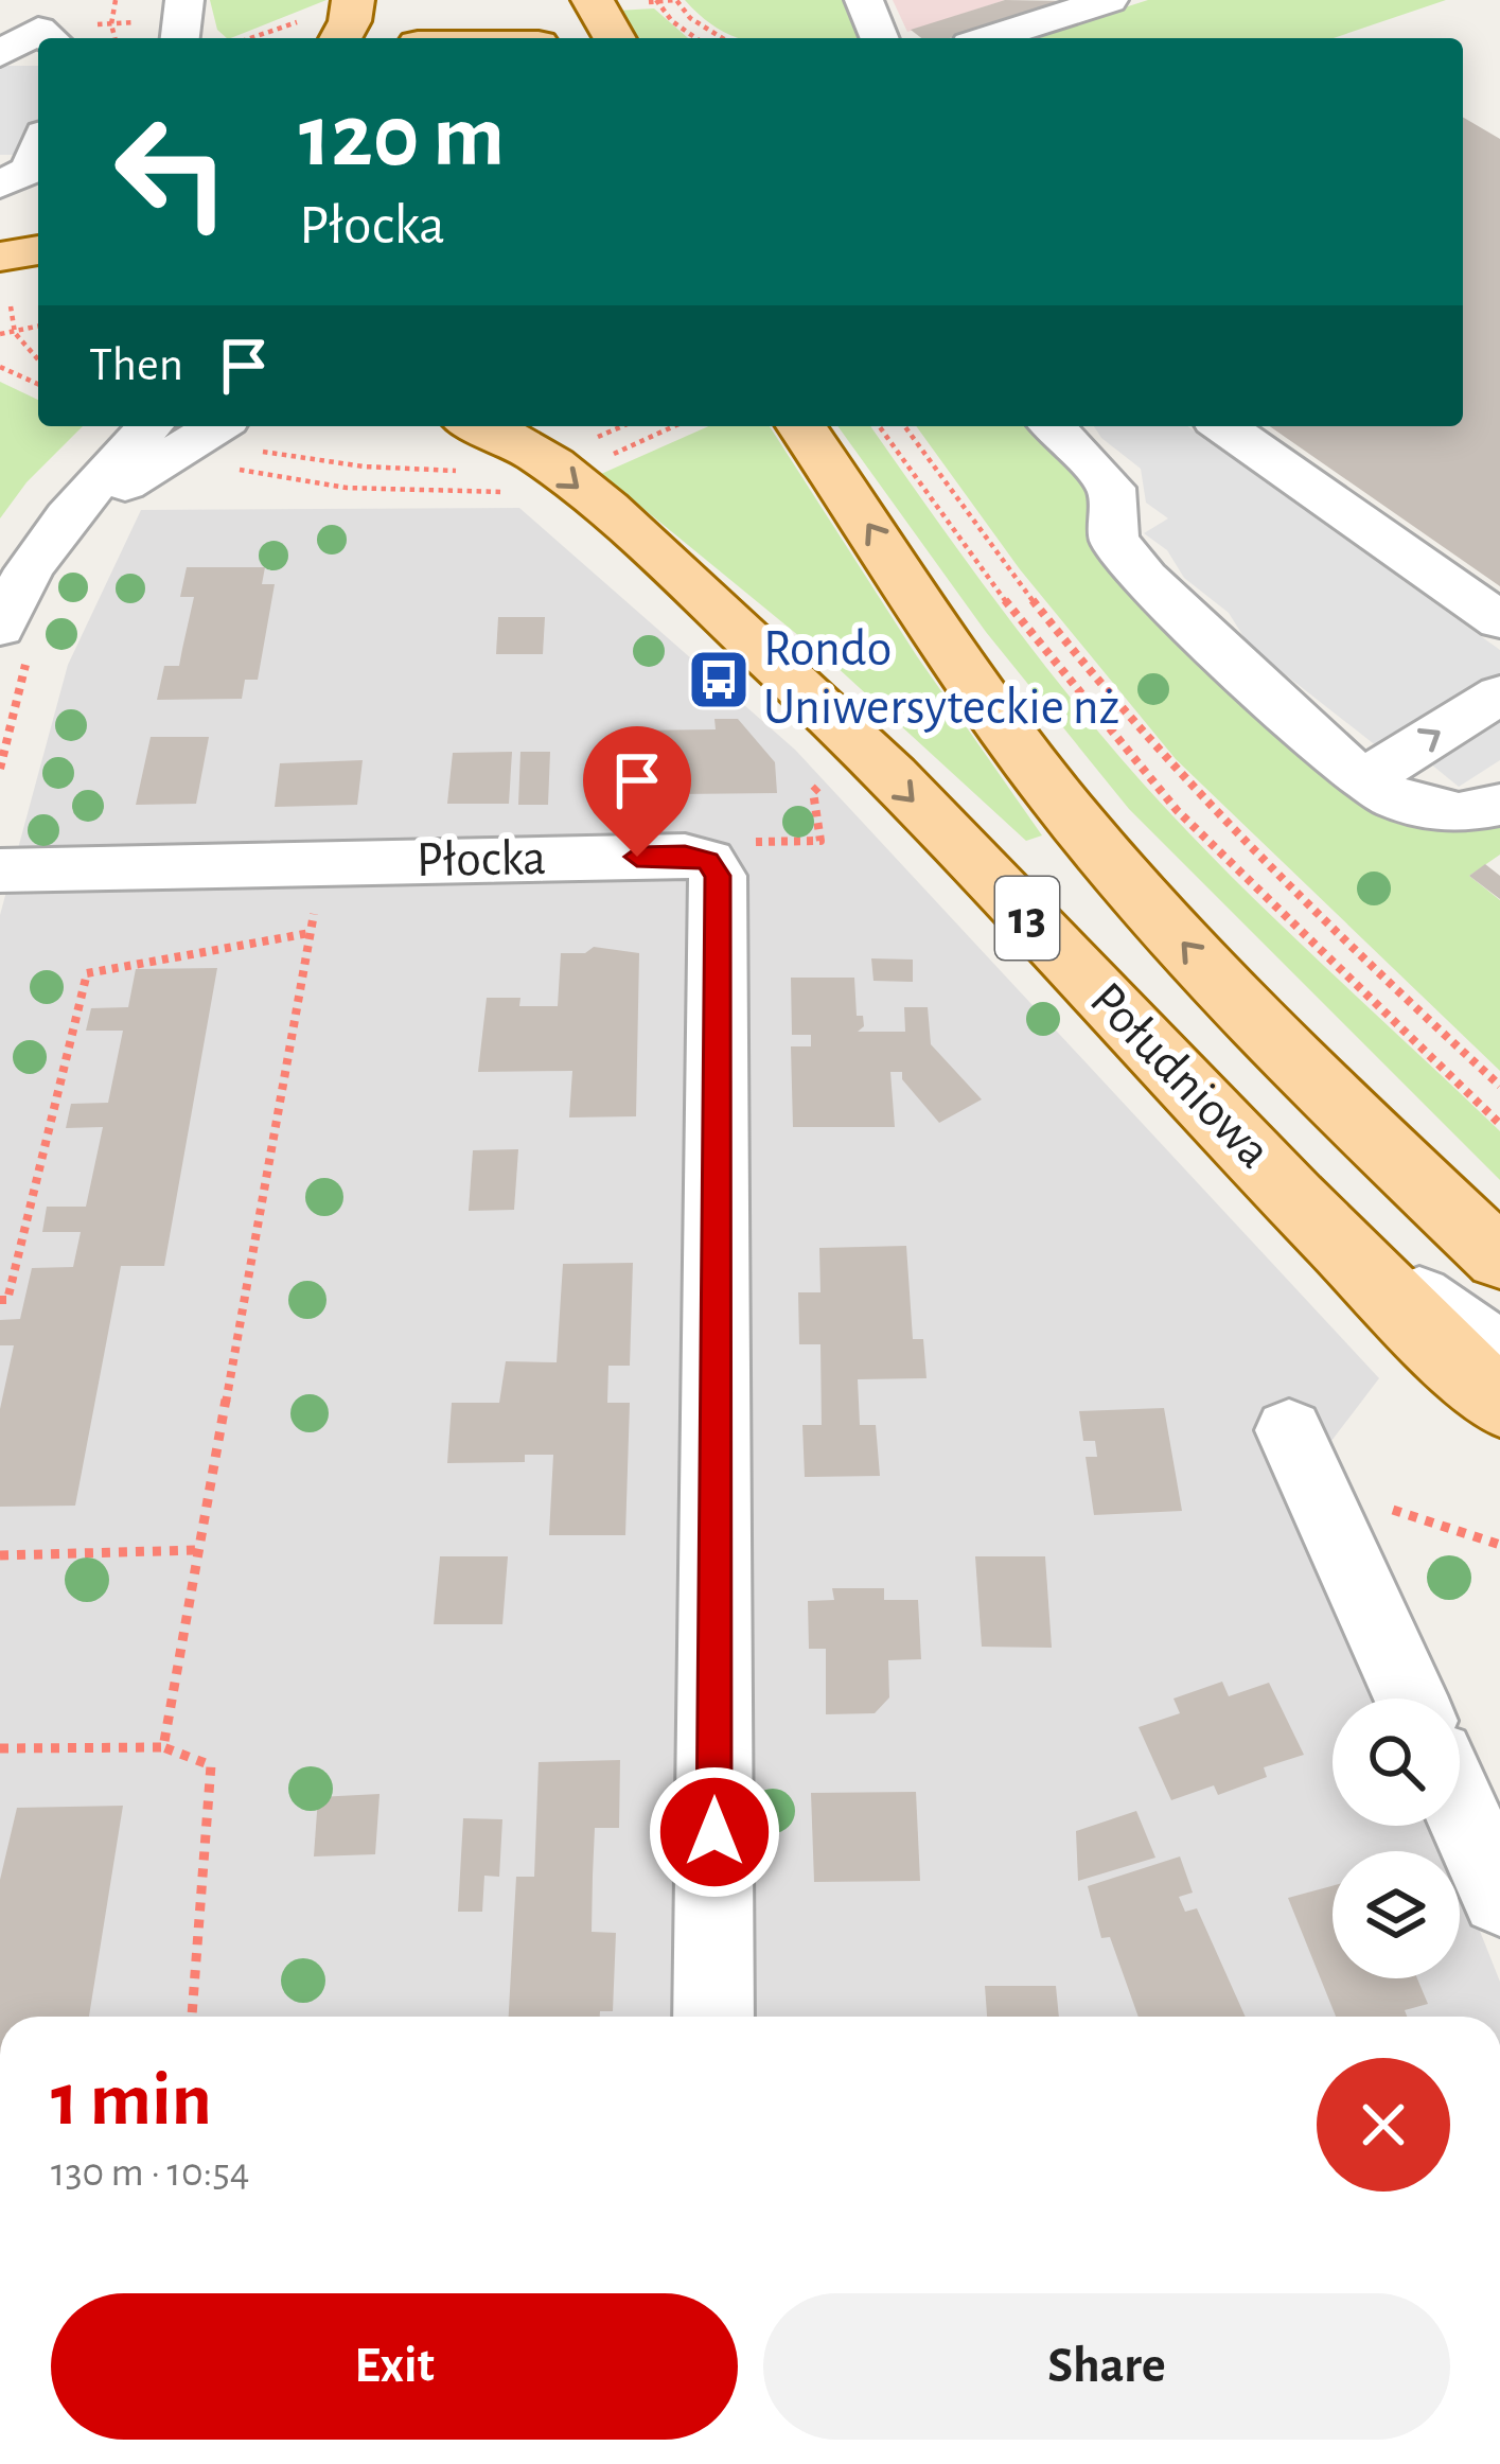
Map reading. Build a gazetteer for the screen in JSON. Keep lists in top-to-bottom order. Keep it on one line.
{"streets":{"main road":["13","Południowa"],"street":["Płocka"]},"places":{"bus stop":["Rondo Uniwersyteckie nż"]},"page":{"turn":["120 m","Płocka"],"then":"Then","heading":["1 min","130 m · 10:54"],"buttons":["Exit","Share"]}}
